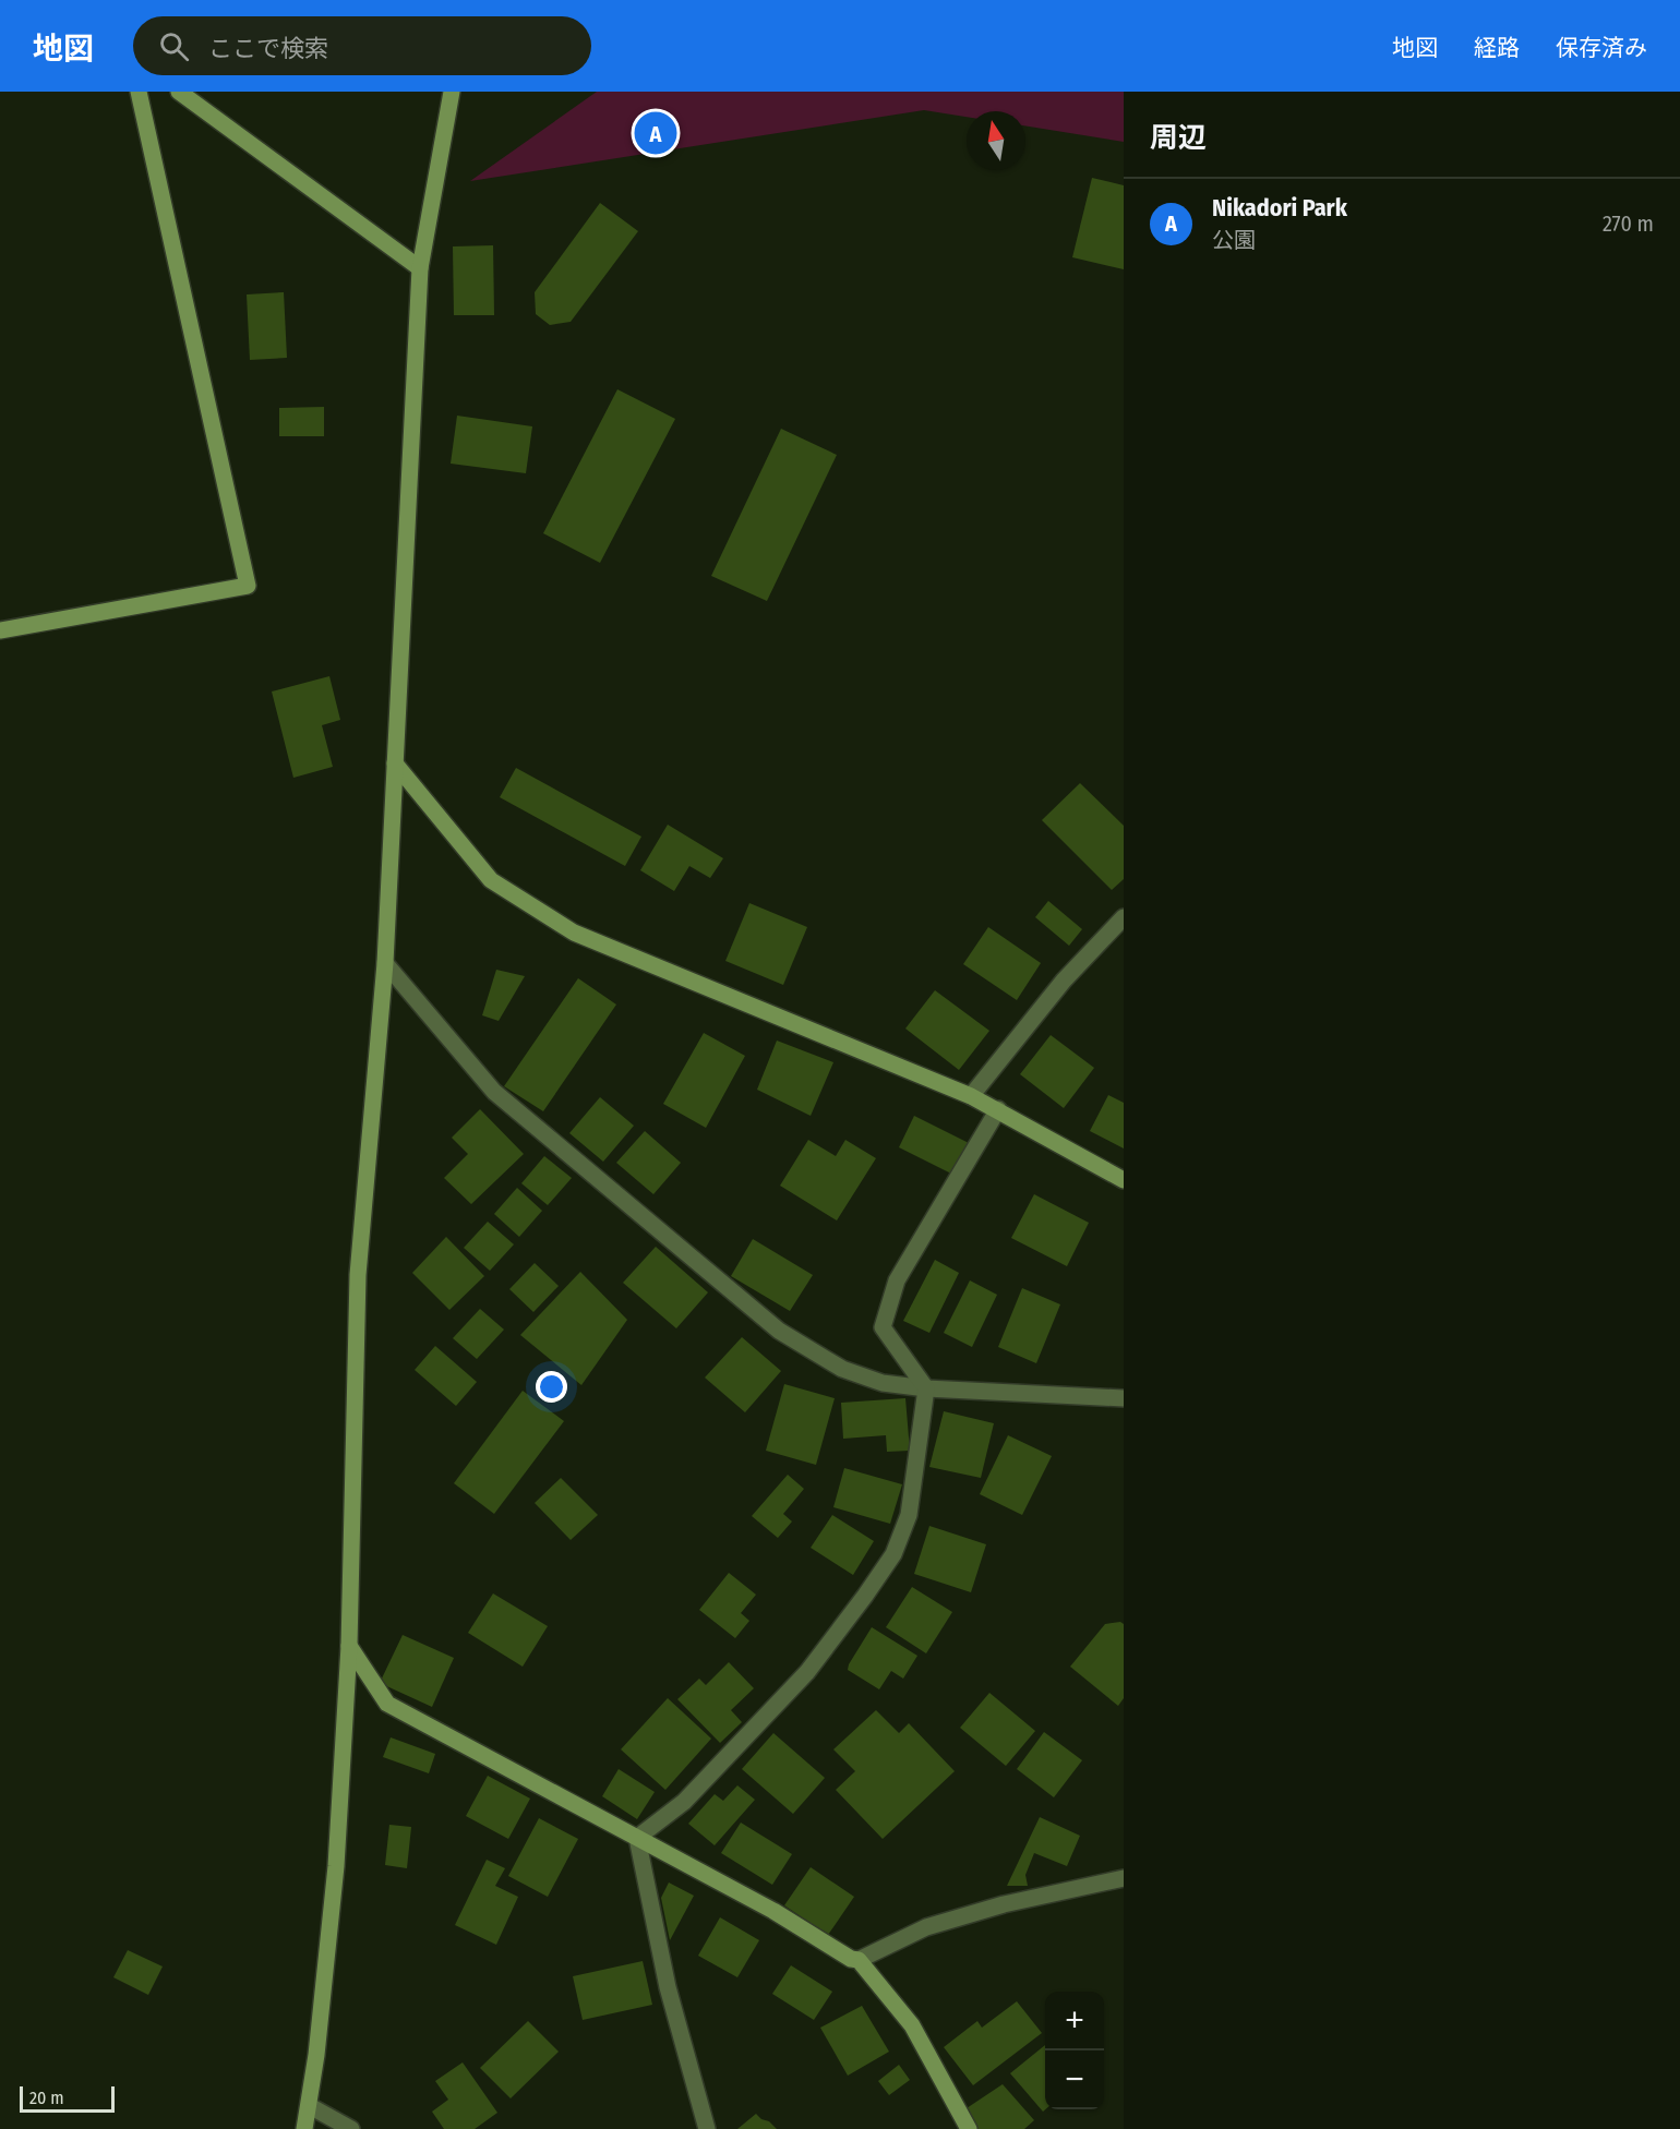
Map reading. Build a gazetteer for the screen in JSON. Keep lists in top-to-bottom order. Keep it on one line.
{"scale_bar":"20 m","north":"top","page":{"header":"地図","search":"ここで検索","nav":["地図","経路","保存済み"],"heading":"周辺","pins":"A","list":[{"mark":"A","name":"Nikadori Park","note":"公園","value":"270 m"}],"map_buttons":["+","−"],"scale":"20 m"}}
